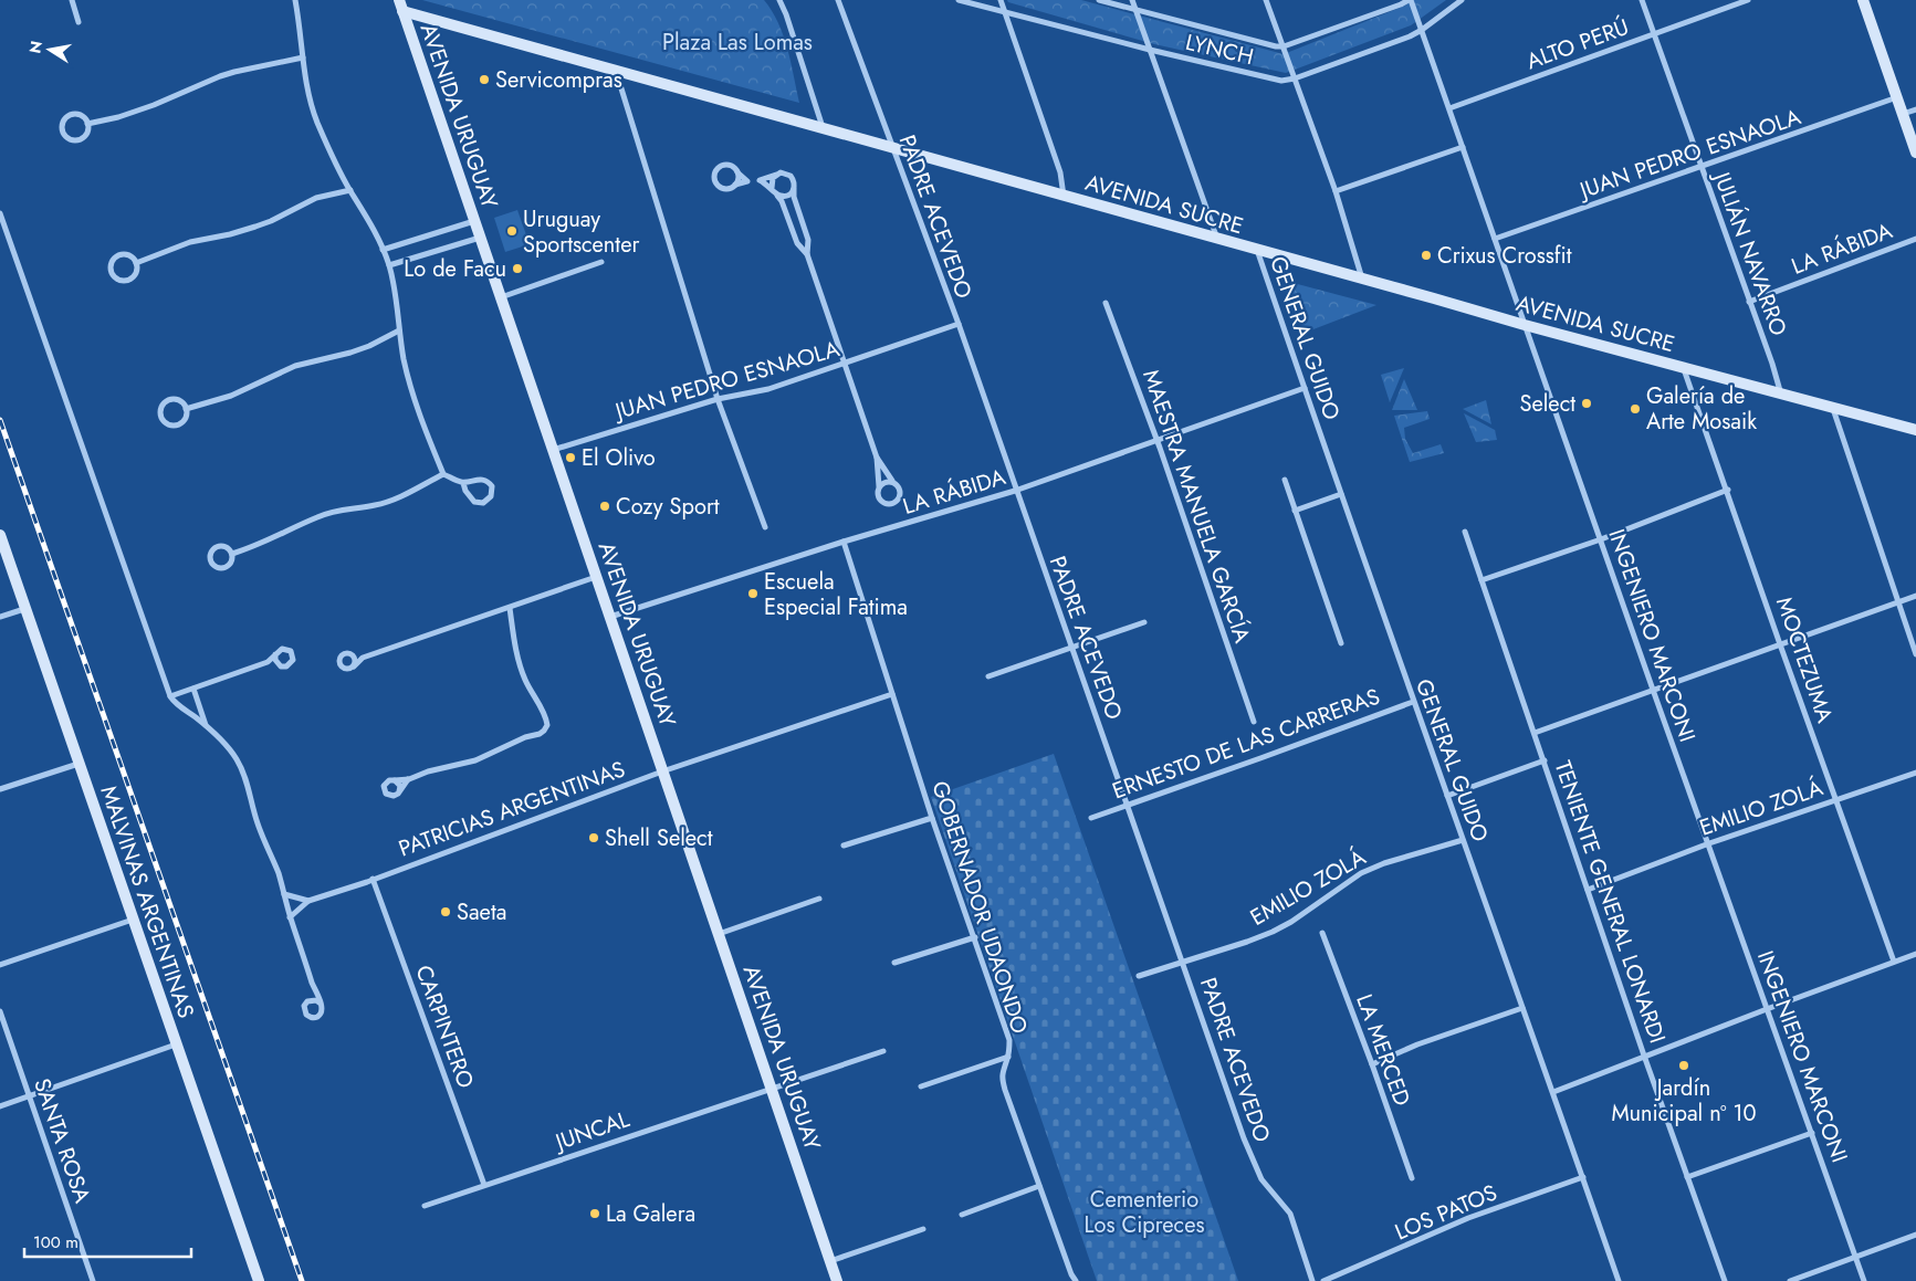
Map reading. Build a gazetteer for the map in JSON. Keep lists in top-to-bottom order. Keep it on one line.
{"streets":{"main road":["AVENIDA URUGUAY","AVENIDA SUCRE","MALVINAS ARGENTINAS"],"street":["ALTO PERÚ","LYNCH","JUAN PEDRO ESNAOLA","PADRE ACEVEDO","LA RÁBIDA","JULIÁN NAVARRO","GENERAL GUIDO","MAESTRA MANUELA GARCÍA","INGENIERO MARCONI","MOCTEZUMA","ERNESTO DE LAS CARRERAS","EMILIO ZOLÁ","PATRICIAS ARGENTINAS","TENIENTE GENERAL LONARDI","GOBERNADOR UDAONDO","CARPINTERO","LA MERCED","JUNCAL","SANTA ROSA","LOS PATOS"]},"crossings":[["ALTO PERÚ","JULIÁN NAVARRO"],["ALTO PERÚ","INGENIERO MARCONI"],["LYNCH","INGENIERO MARCONI"],["AVENIDA URUGUAY","JUAN PEDRO ESNAOLA"],["AVENIDA URUGUAY","AVENIDA SUCRE"],["AVENIDA URUGUAY","LA RÁBIDA"],["AVENIDA URUGUAY","PATRICIAS ARGENTINAS"],["AVENIDA URUGUAY","JUNCAL"],["JUAN PEDRO ESNAOLA","PADRE ACEVEDO"],["JUAN PEDRO ESNAOLA","JULIÁN NAVARRO"],["JUAN PEDRO ESNAOLA","INGENIERO MARCONI"],["AVENIDA SUCRE","PADRE ACEVEDO"],["AVENIDA SUCRE","JULIÁN NAVARRO"],["AVENIDA SUCRE","GENERAL GUIDO"],["AVENIDA SUCRE","INGENIERO MARCONI"],["AVENIDA SUCRE","MOCTEZUMA"],["PADRE ACEVEDO","LA RÁBIDA"],["PADRE ACEVEDO","ERNESTO DE LAS CARRERAS"],["PADRE ACEVEDO","EMILIO ZOLÁ"],["LA RÁBIDA","JULIÁN NAVARRO"],["LA RÁBIDA","GENERAL GUIDO"],["LA RÁBIDA","MAESTRA MANUELA GARCÍA"],["LA RÁBIDA","GOBERNADOR UDAONDO"],["GENERAL GUIDO","ERNESTO DE LAS CARRERAS"],["GENERAL GUIDO","EMILIO ZOLÁ"],["GENERAL GUIDO","LOS PATOS"],["INGENIERO MARCONI","EMILIO ZOLÁ"],["MOCTEZUMA","EMILIO ZOLÁ"],["EMILIO ZOLÁ","TENIENTE GENERAL LONARDI"],["PATRICIAS ARGENTINAS","GOBERNADOR UDAONDO"],["PATRICIAS ARGENTINAS","CARPINTERO"],["CARPINTERO","JUNCAL"]],"parks":["Plaza Las Lomas","Cementerio Los Cipreces"],"places":["Servicompras","Uruguay Sportscenter","Crixus Crossfit","Lo de Facu","Select","Galería de Arte Mosaik","El Olivo","Cozy Sport","Escuela Especial Fatima","Shell Select","Saeta","Jardín Municipal nº 10","La Galera"],"scale_bar":"100 m","north":"left"}
